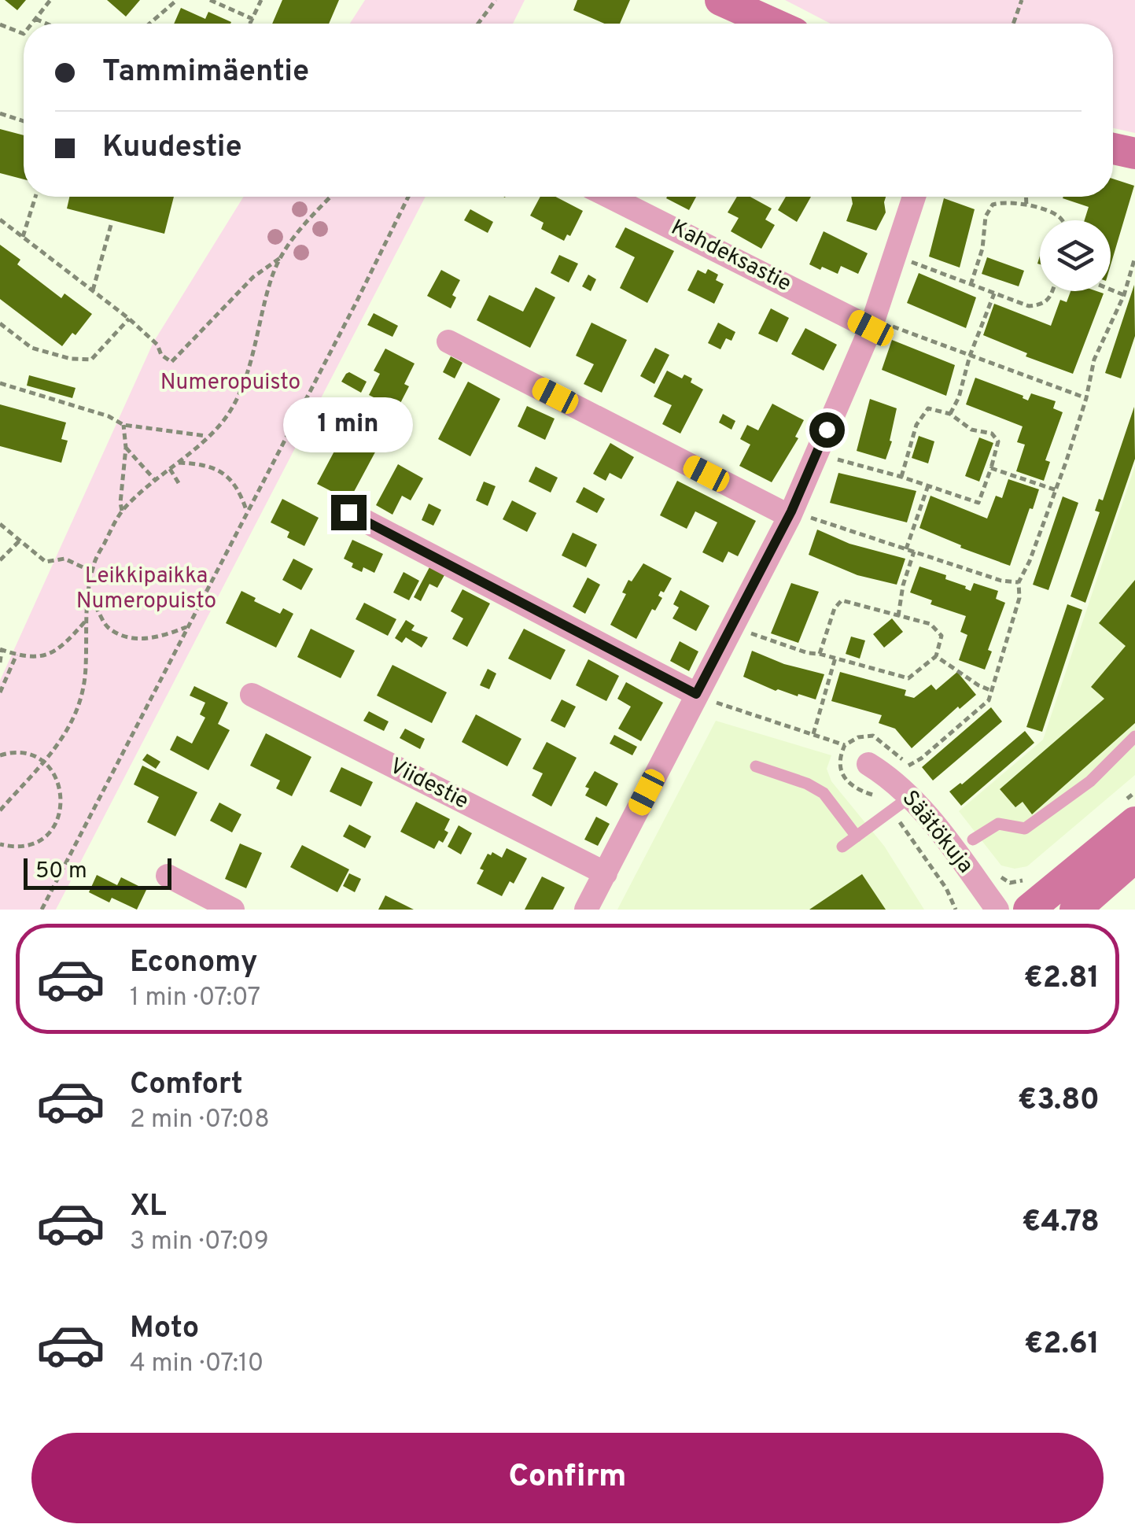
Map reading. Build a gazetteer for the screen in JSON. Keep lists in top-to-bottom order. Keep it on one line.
{"streets":{"street":["Kahdeksastie","Viidestie","Säätökuja"]},"parks":["Numeropuisto","Leikkipaikka Numeropuisto"],"scale_bar":"50 m","page":{"banner":["Tammimäentie","Kuudestie"],"bubble":"1 min","scale":"50 m","list":[{"name":"Economy","note":"1 min · 07:07","value":"€2.81"},{"name":"Comfort","note":"2 min · 07:08","value":"€3.80"},{"name":"XL","note":"3 min · 07:09","value":"€4.78"},{"name":"Moto","note":"4 min · 07:10","value":"€2.61"}],"buttons":"Confirm"}}
